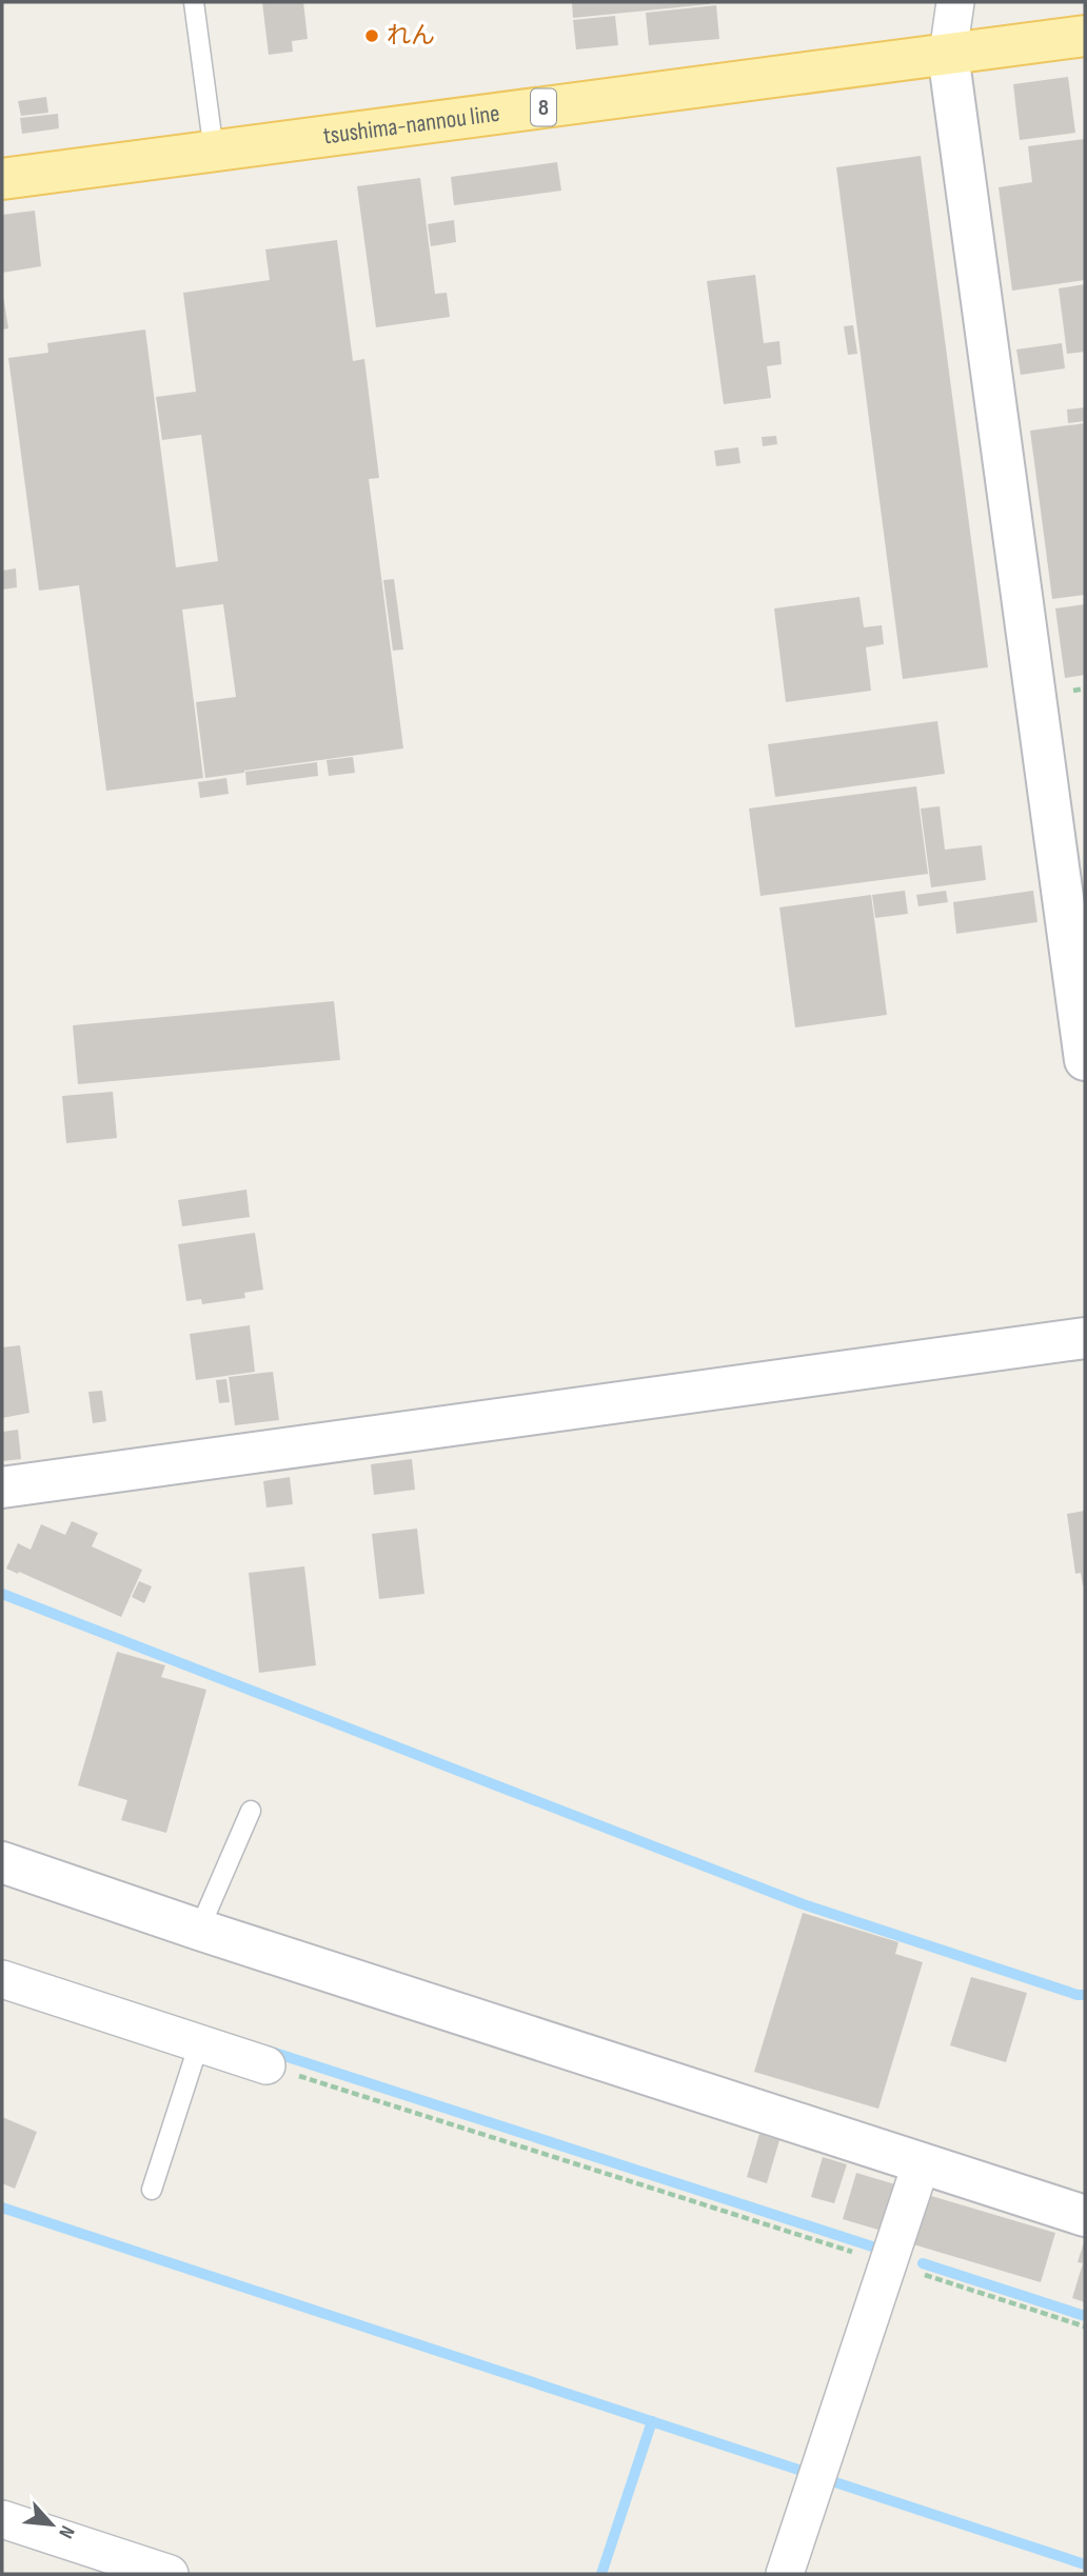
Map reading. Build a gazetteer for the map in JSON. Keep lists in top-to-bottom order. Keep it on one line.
{"streets":{"main road":["8","tsushima-nannou line"]},"places":["れん"],"north":"bottom right"}
